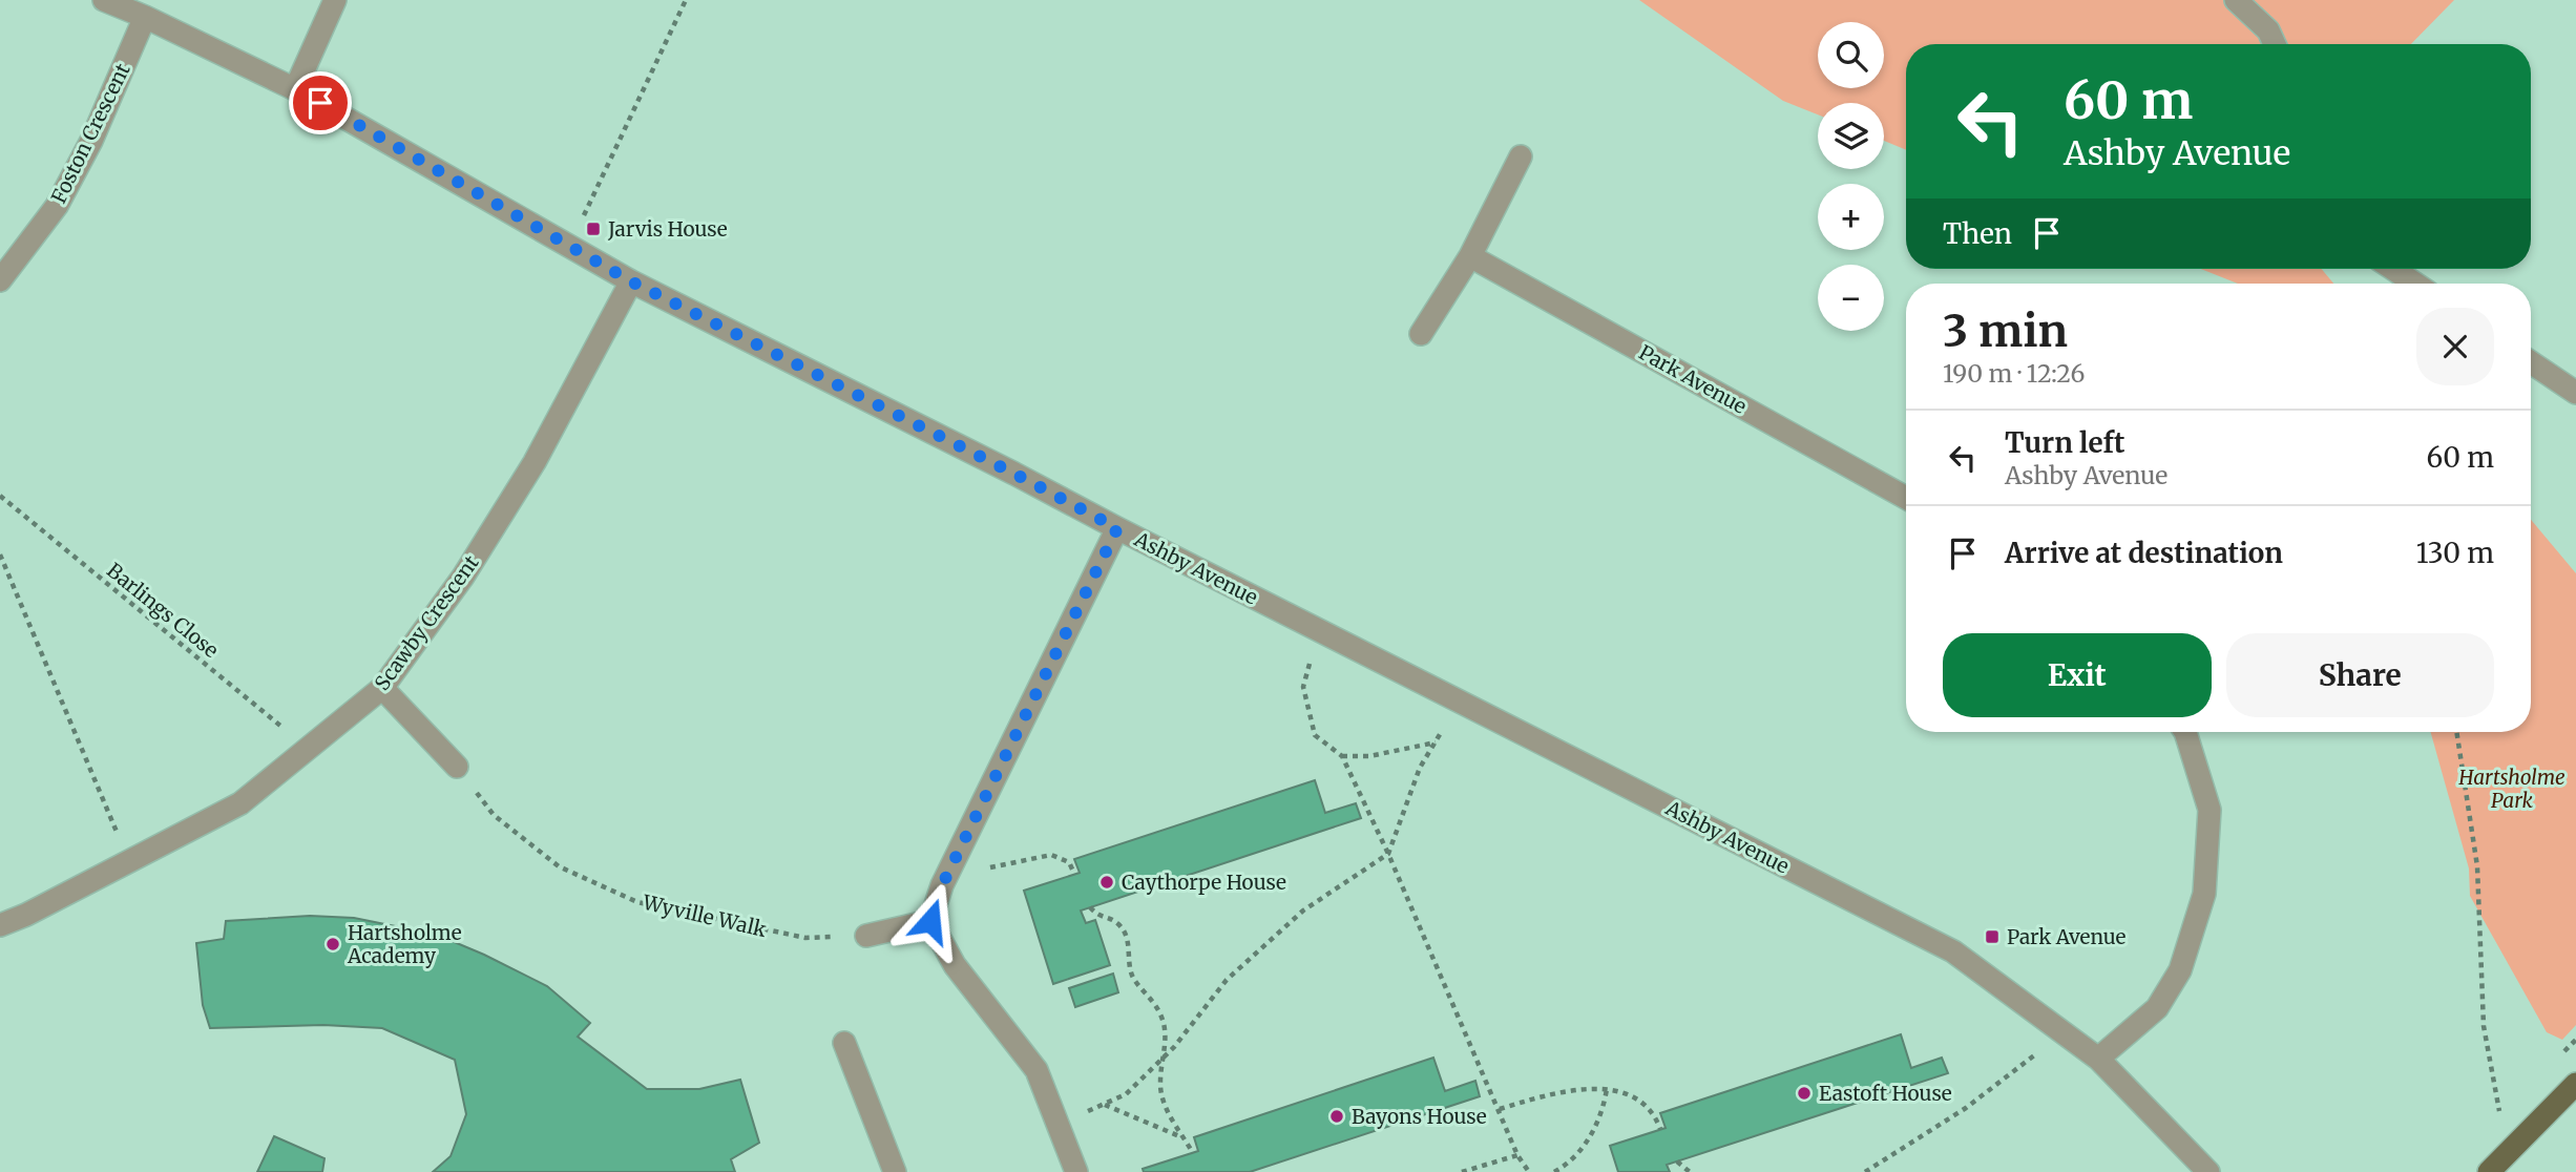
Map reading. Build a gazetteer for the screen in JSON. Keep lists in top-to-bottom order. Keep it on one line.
{"streets":{"street":["Foston Crescent","Park Avenue","Ashby Avenue","Scawby Crescent"],"path":["Barlings Close","Wyville Walk"]},"crossings":[["Foston Crescent","Ashby Avenue"],["Ashby Avenue","Scawby Crescent"],["Barlings Close","Scawby Crescent"]],"parks":["Hartsholme Park"],"places":{"transit":["Jarvis House","Park Avenue"],"other":["Caythorpe House","Hartsholme Academy","Eastoft House","Bayons House"]},"page":{"map_buttons":["+","−"],"turn":["60 m","Ashby Avenue"],"then":"Then","heading":["3 min","190 m · 12:26"],"list":[{"name":"Turn left","note":"Ashby Avenue","value":"60 m"},{"name":"Arrive at destination","value":"130 m"}],"buttons":["Exit","Share"]}}
